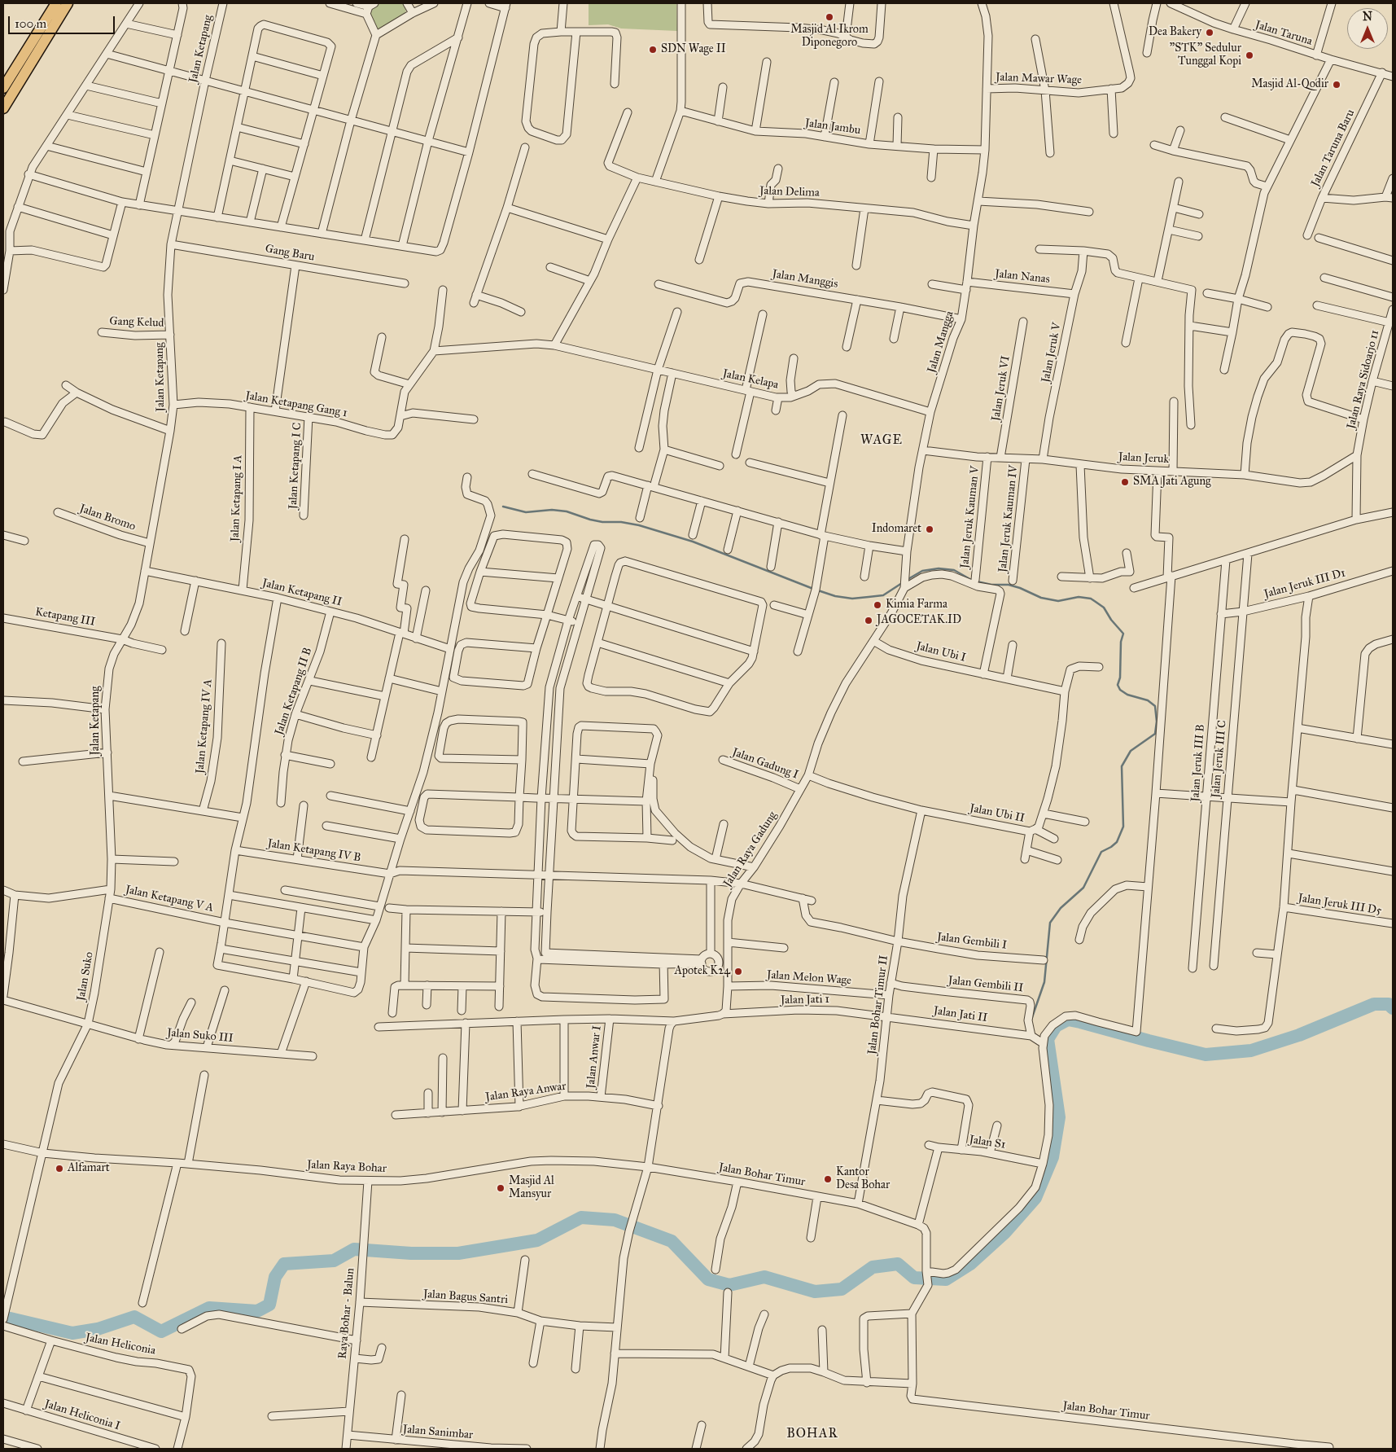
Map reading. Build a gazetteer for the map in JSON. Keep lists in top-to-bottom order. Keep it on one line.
{"streets":{"street":["Jalan Taruna","Jalan Ketapang","Jalan Mawar Wage","Jalan Jambu","Jalan Taruna Baru","Jalan Delima","Gang Baru","Jalan Nanas","Jalan Manggis","Gang Kelud","Jalan Mangga","Jalan Jeruk V","Jalan Kelapa","Jalan Raya Sidoarjo 11","Jalan Jeruk VI","Jalan Ketapang Gang 1","Jalan Jeruk","Jalan Ketapang I C","Jalan Ketapang I A","Jalan Jeruk Kauman V","Jalan Bromo","Jalan Jeruk Kauman IV","Jalan Jeruk III D1","Jalan Ketapang II","Ketapang III","Jalan Ubi I","Jalan Ketapang II B","Jalan Ketapang IV A","Jalan Jeruk III C","Jalan Jeruk III B","Jalan Gadung I","Jalan Ubi II","Jalan Raya Gadung","Jalan Ketapang IV B","Jalan Ketapang V A","Jalan Jeruk III D5","Jalan Gembili I","Jalan Suko","Jalan Melon Wage","Jalan Gembili II","Jalan Jati 1","Jalan Bohar Timur II","Jalan Jati II","Jalan Suko III","Jalan Anwar I","Jalan Raya Anwar","Jalan S1","Jalan Raya Bohar","Jalan Bohar Timur","Jalan Bagus Santri","Raya Bohar - Balun","Jalan Heliconia","Jalan Heliconia I","Jalan Sanimbar"]},"crossings":[["Jalan Taruna","Jalan Taruna Baru"],["Jalan Ketapang","Gang Baru"],["Jalan Ketapang","Gang Kelud"],["Jalan Ketapang","Jalan Ketapang Gang 1"],["Jalan Ketapang","Jalan Bromo"],["Jalan Ketapang","Jalan Ketapang II"],["Jalan Ketapang","Ketapang III"],["Jalan Ketapang","Jalan Suko"],["Jalan Mawar Wage","Jalan Mangga"],["Jalan Jambu","Jalan Mangga"],["Jalan Delima","Jalan Mangga"],["Jalan Nanas","Jalan Mangga"],["Jalan Nanas","Jalan Jeruk V"],["Jalan Manggis","Jalan Mangga"],["Jalan Mangga","Jalan Kelapa"],["Jalan Mangga","Jalan Jeruk"],["Jalan Mangga","Jalan Raya Gadung"],["Jalan Jeruk V","Jalan Jeruk"],["Jalan Kelapa","Jalan Ketapang Gang 1"],["Jalan Raya Sidoarjo 11","Jalan Jeruk"],["Jalan Jeruk VI","Jalan Jeruk"],["Jalan Ketapang Gang 1","Jalan Ketapang I C"],["Jalan Ketapang Gang 1","Jalan Ketapang I A"],["Jalan Jeruk","Jalan Jeruk Kauman V"],["Jalan Jeruk","Jalan Jeruk Kauman IV"],["Jalan Ketapang I A","Jalan Ketapang II"],["Jalan Jeruk III D1","Jalan Jeruk III C"],["Jalan Jeruk III D1","Jalan Jeruk III B"],["Jalan Ketapang II","Jalan Ketapang II B"],["Jalan Ubi I","Jalan Raya Gadung"],["Jalan Gadung I","Jalan Raya Gadung"],["Jalan Ubi II","Jalan Raya Gadung"],["Jalan Ubi II","Jalan Bohar Timur II"],["Jalan Raya Gadung","Jalan Ketapang IV B"],["Jalan Raya Gadung","Jalan Melon Wage"],["Jalan Raya Gadung","Jalan Jati 1"],["Jalan Ketapang IV B","Jalan Gembili I"],["Jalan Ketapang V A","Jalan Suko"],["Jalan Gembili I","Jalan Bohar Timur II"],["Jalan Suko","Jalan Suko III"],["Jalan Suko","Jalan Raya Bohar"],["Jalan Melon Wage","Jalan Bohar Timur II"],["Jalan Gembili II","Jalan Bohar Timur II"],["Jalan Gembili II","Jalan Jati II"],["Jalan Jati 1","Jalan Bohar Timur II"],["Jalan Jati 1","Jalan Jati II"],["Jalan Bohar Timur II","Jalan Jati II"],["Jalan Bohar Timur II","Jalan Bohar Timur"],["Jalan Anwar I","Jalan Raya Anwar"],["Jalan Raya Bohar","Jalan Bohar Timur"],["Jalan Raya Bohar","Raya Bohar - Balun"],["Jalan Bagus Santri","Raya Bohar - Balun"],["Raya Bohar - Balun","Jalan Sanimbar"]],"districts":["WAGE","BOHAR"],"places":["Masjid Al Ikrom Diponegoro","Dea Bakery","SDN Wage II","\"STK\" Sedulur Tunggal Kopi","Masjid Al-Qodir","SMA Jati Agung","Indomaret","Kimia Farma","JAGOCETAK.ID","Apotek K24","Alfamart","Kantor Desa Bohar","Masjid Al Mansyur"],"scale_bar":"100 m","north":"top"}
